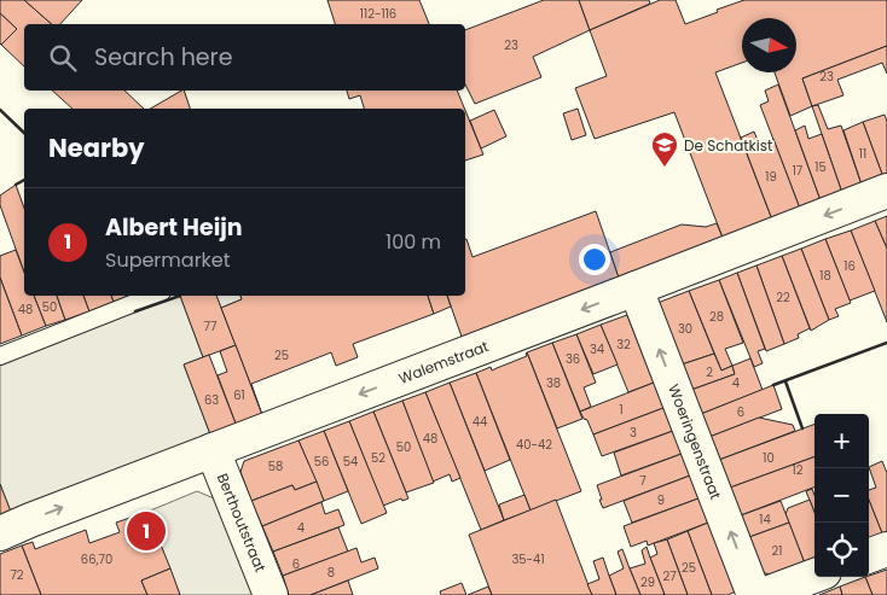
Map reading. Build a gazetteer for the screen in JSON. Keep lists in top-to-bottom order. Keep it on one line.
{"streets":{"street":["Walemstraat","Woeringenstraat","Berthoutstraat"]},"crossings":[["Walemstraat","Woeringenstraat"],["Walemstraat","Berthoutstraat"]],"one_way":["Woeringenstraat"],"places":{"school or university":["De Schatkist"]},"house_numbers":["112-116","23","23","11","15","17","19","16","18","22","50","48","28","77","30","32","34","25","36","2","38","4","61","63","1","6","44","3","48","40-42","50","52","10","56","54","58","12","7","9","14","4","21","66,70","35-41","6","25","8","72","27","29"],"north":"right","page":{"search":"Search here","heading":"Nearby","list":[{"mark":"1","name":"Albert Heijn","note":"Supermarket","value":"100 m"}],"map_buttons":["+","−"],"pins":"1"}}
